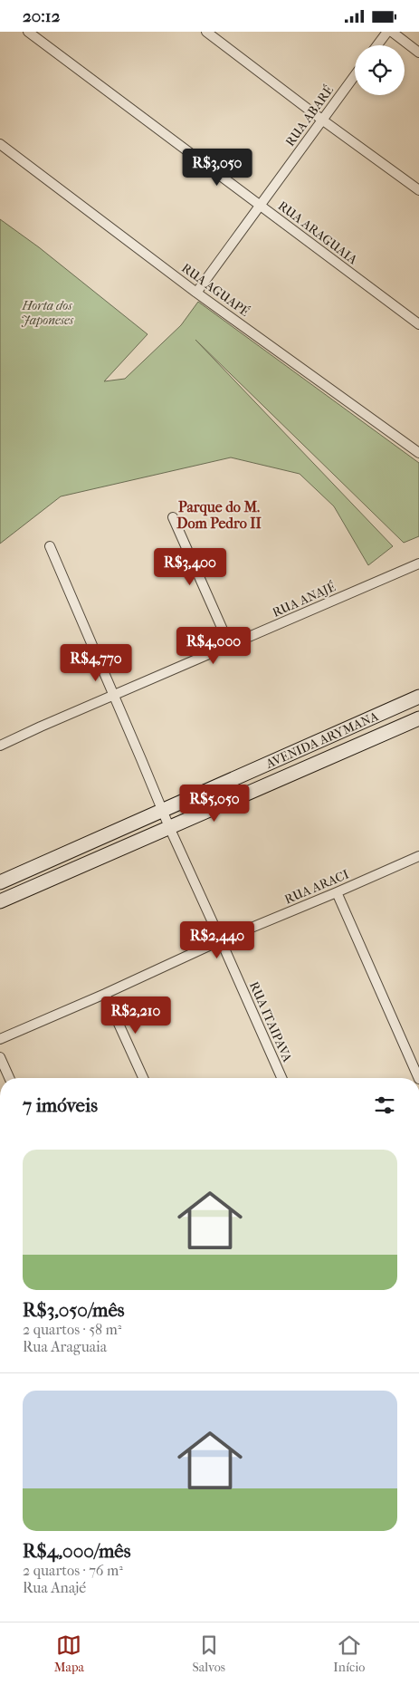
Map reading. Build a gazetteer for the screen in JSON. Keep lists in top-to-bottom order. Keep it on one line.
{"streets":{"main road":["AVENIDA ARYMANA"],"street":["RUA ABARÉ","RUA ARAGUAIA","RUA AGUAPÉ","RUA ANAJÉ","RUA ARACI","RUA ITAIPAVA"]},"crossings":[["RUA ABARÉ","RUA ARAGUAIA"],["RUA ABARÉ","RUA AGUAPÉ"],["RUA ANAJÉ","RUA ITAIPAVA"],["AVENIDA ARYMANA","RUA ITAIPAVA"],["RUA ARACI","RUA ITAIPAVA"]],"districts":["Parque do M. Dom Pedro II"],"parks":["Horta dos Japoneses"],"page":{"status":"20:12","price":["R$3,050","R$3,400","R$4,000","R$4,770","R$5,050","R$2,440","R$2,210"],"heading":"7 imóveis","list":[{"name":"R$3,050/mês","note":"2 quartos · 58 m² · Rua Araguaia"},{"name":"R$4,000/mês","note":"2 quartos · 76 m² · Rua Anajé"}],"tabs":["Mapa","Salvos","Início"]}}
